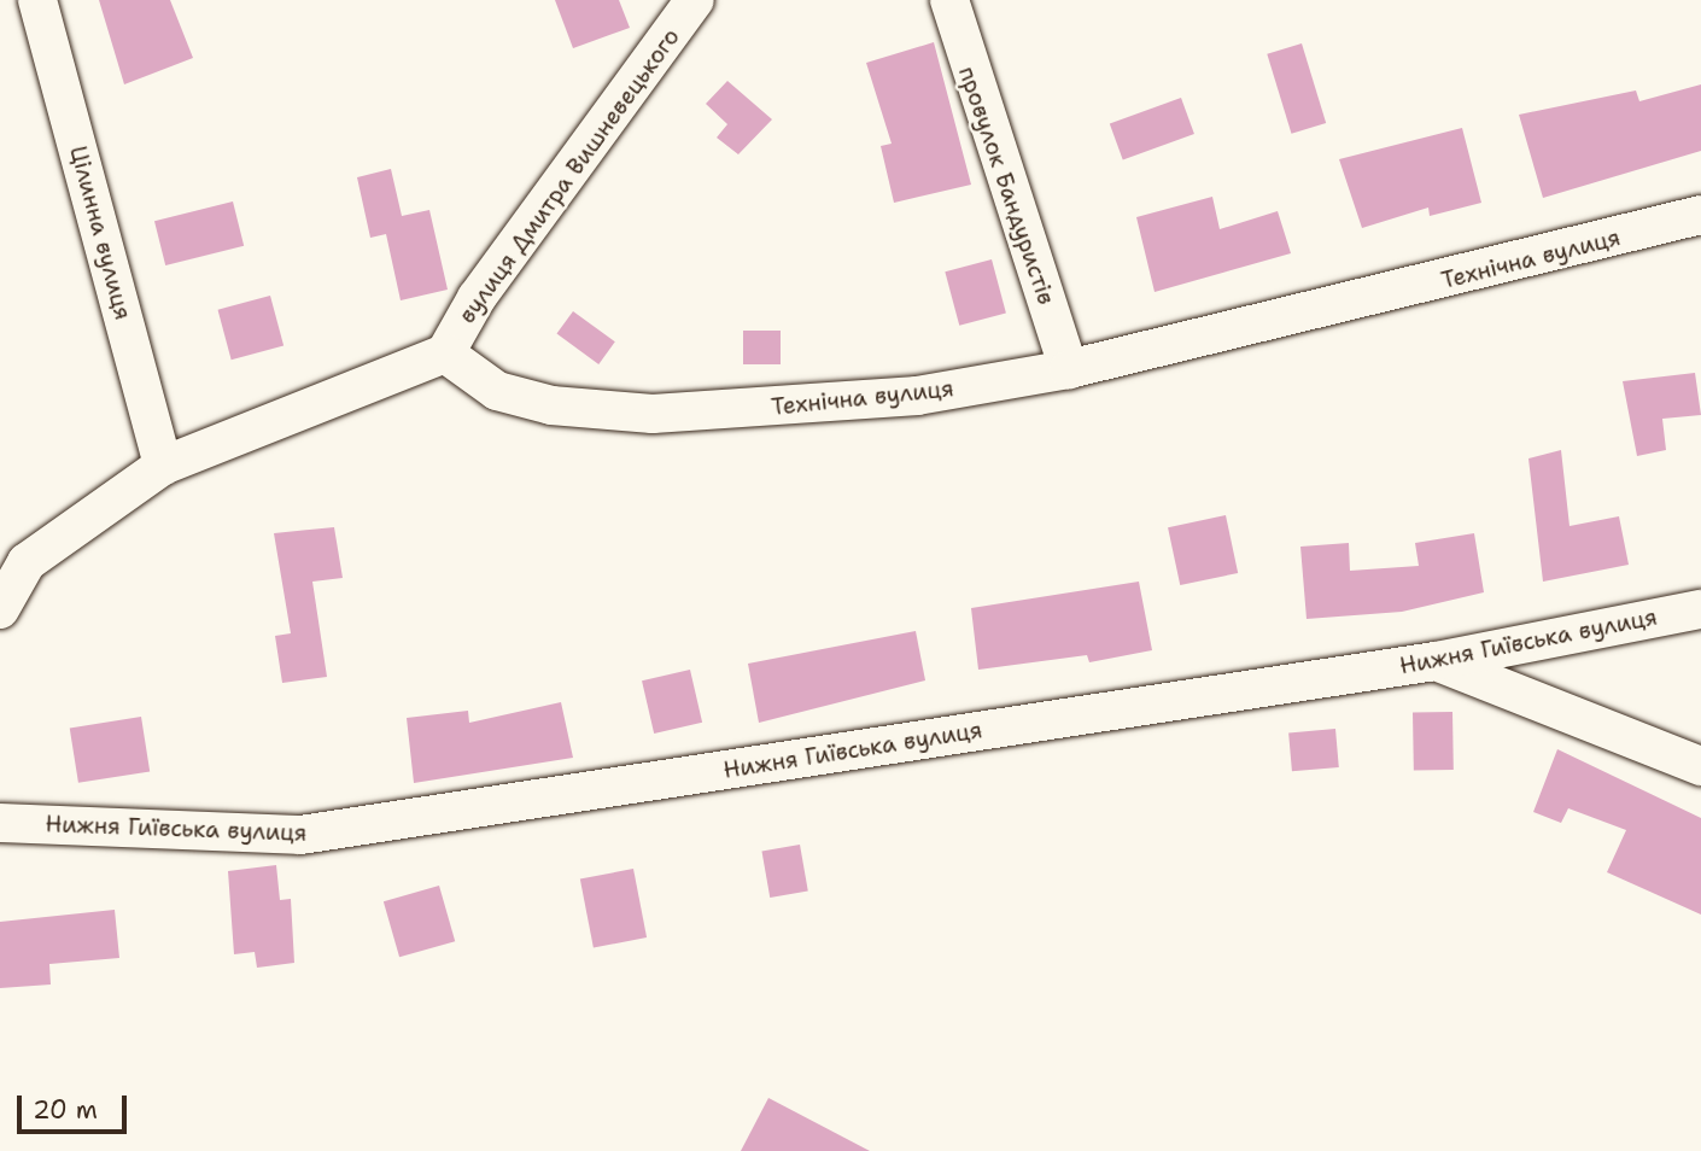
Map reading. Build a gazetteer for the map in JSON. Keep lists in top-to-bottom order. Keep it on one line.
{"streets":{"street":["вулиця Дмитра Вишневецького","провулок Бандуристів","Цілинна вулиця","Технічна вулиця","Нижня Гиївська вулиця"]},"crossings":[["вулиця Дмитра Вишневецького","Технічна вулиця"],["провулок Бандуристів","Технічна вулиця"]],"scale_bar":"20 m"}
